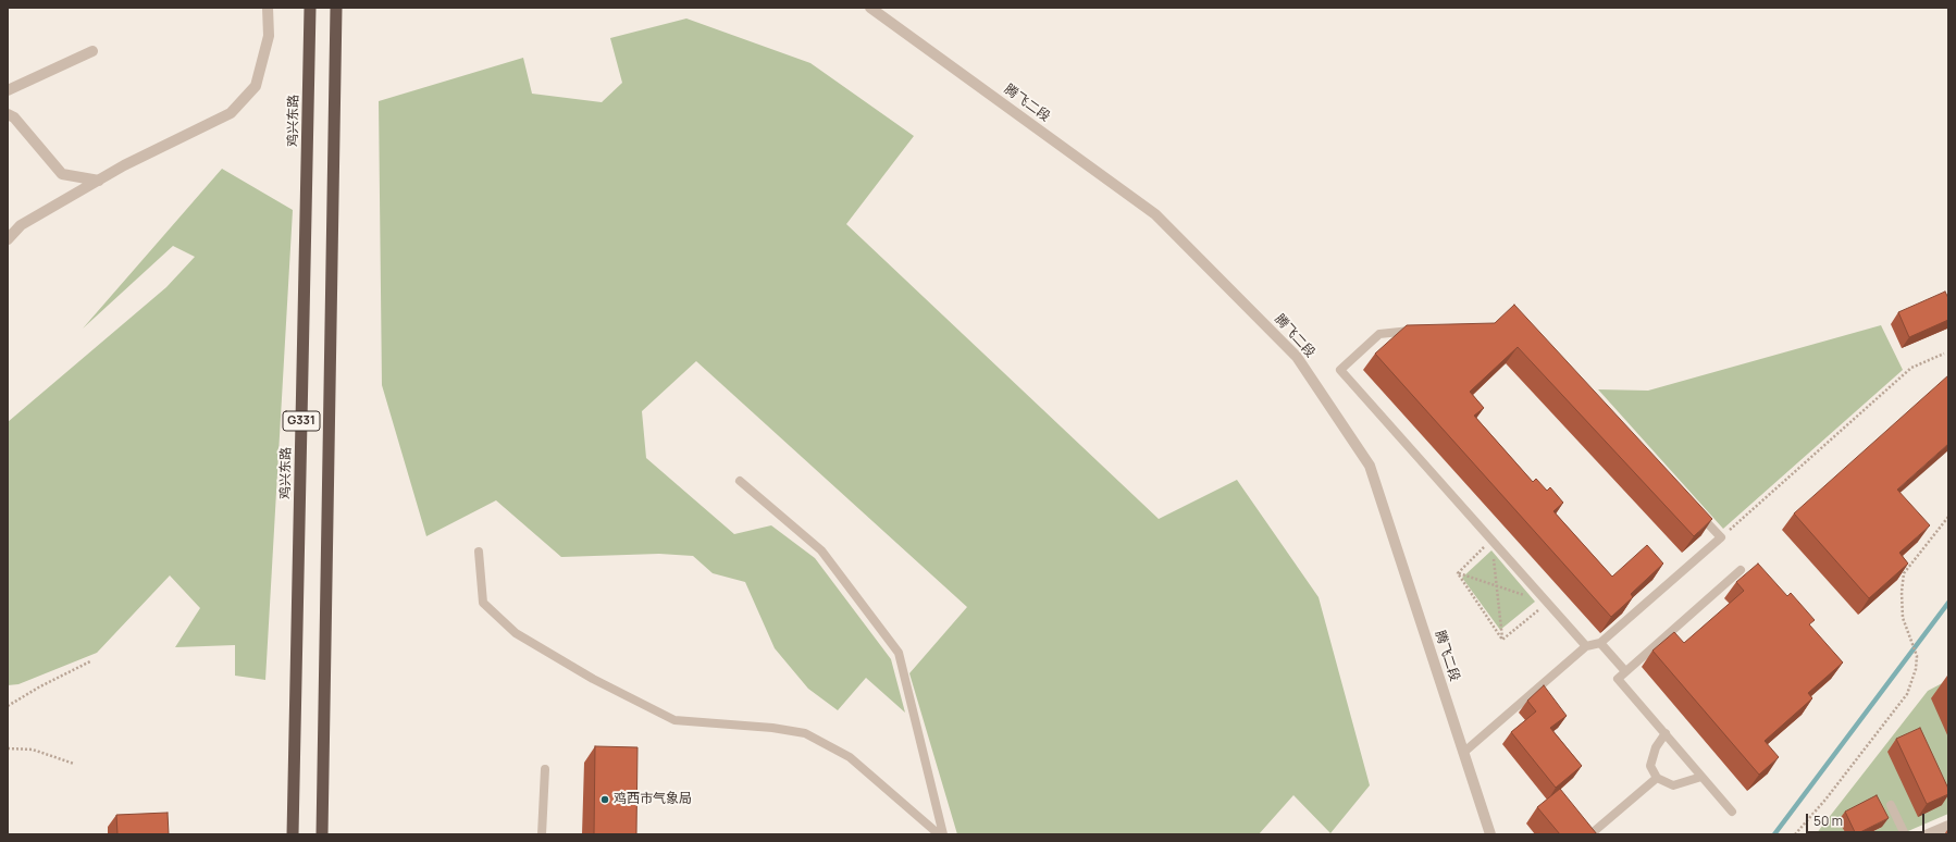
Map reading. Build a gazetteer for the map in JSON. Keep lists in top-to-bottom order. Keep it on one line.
{"streets":{"highway":["鸡兴东路","G331"],"street":["腾飞二段"]},"places":["鸡西市气象局"],"scale_bar":"50 m"}
